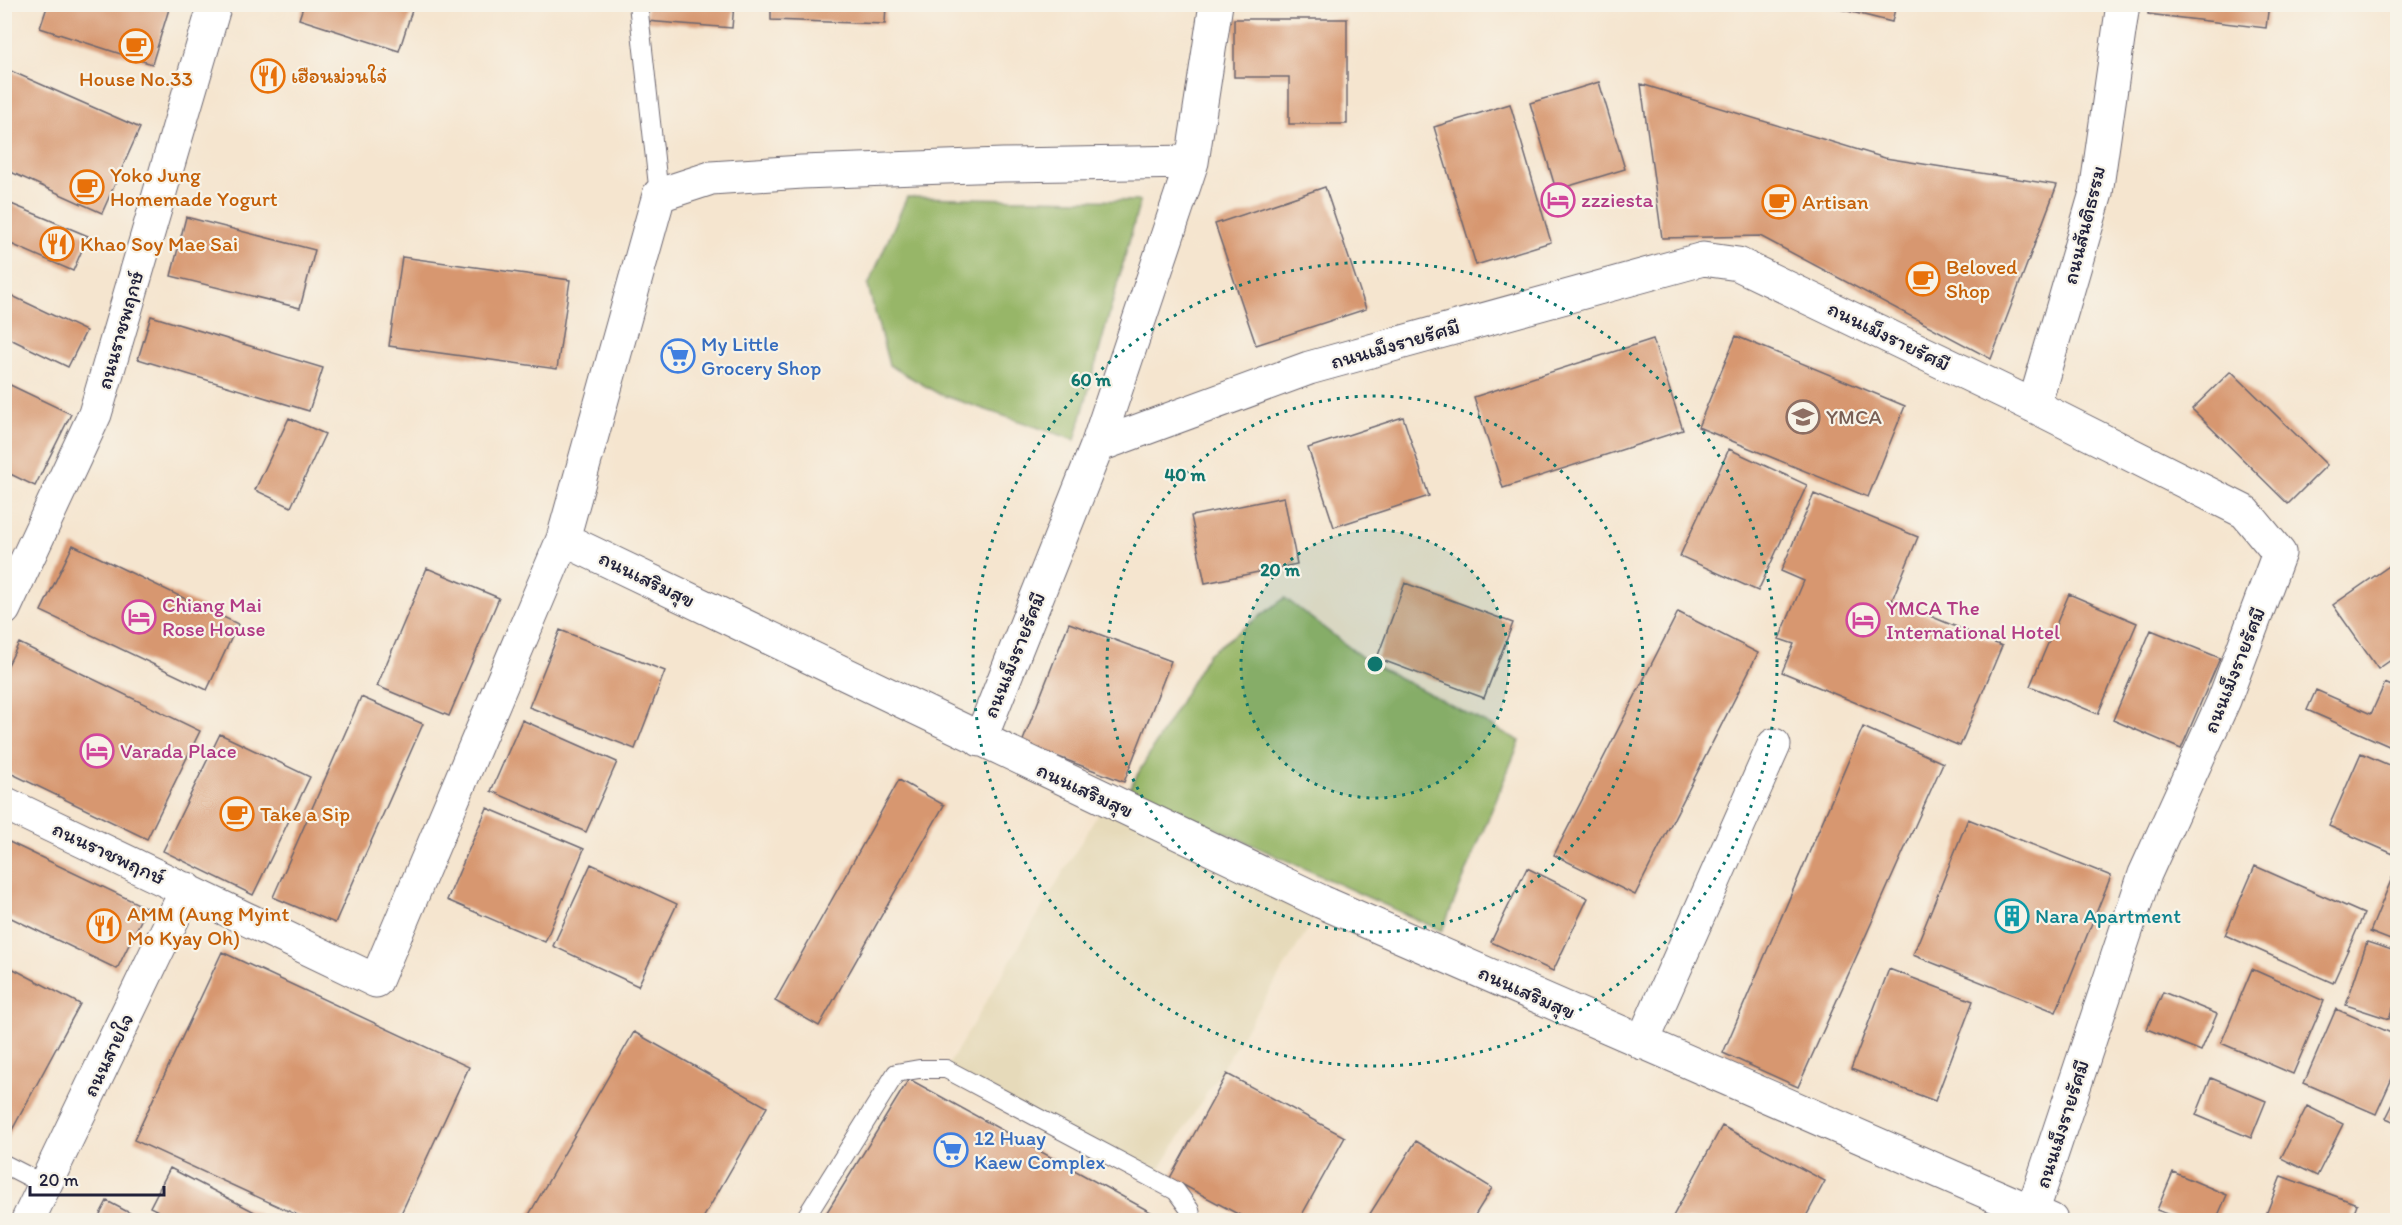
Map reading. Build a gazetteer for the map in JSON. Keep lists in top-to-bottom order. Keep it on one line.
{"streets":{"street":["ถนนสันติธรรม","ถนนราชพฤกษ์","ถนนเม็งรายรัศมี","ถนนเสริมสุข","ถนนสายใจ"]},"crossings":[["ถนนสันติธรรม","ถนนเม็งรายรัศมี"],["ถนนราชพฤกษ์","ถนนเสริมสุข"],["ถนนราชพฤกษ์","ถนนสายใจ"],["ถนนเม็งรายรัศมี","ถนนเสริมสุข"]],"places":{"cafe":["House No.33","Yoko Jung Homemade Yogurt","Artisan","Beloved Shop","Take a Sip"],"restaurant":["เฮือนม่วนใจ๋","Khao Soy Mae Sai","AMM (Aung Myint Mo Kyay Oh)"],"hotel":["zzziesta","Chiang Mai Rose House","YMCA The International Hotel","Varada Place"],"supermarket":["My Little Grocery Shop","12 Huay Kaew Complex"],"school or university":["YMCA"],"building":["Nara Apartment"]},"scale_bar":"20 m","rings":["60 m","40 m","20 m"]}
